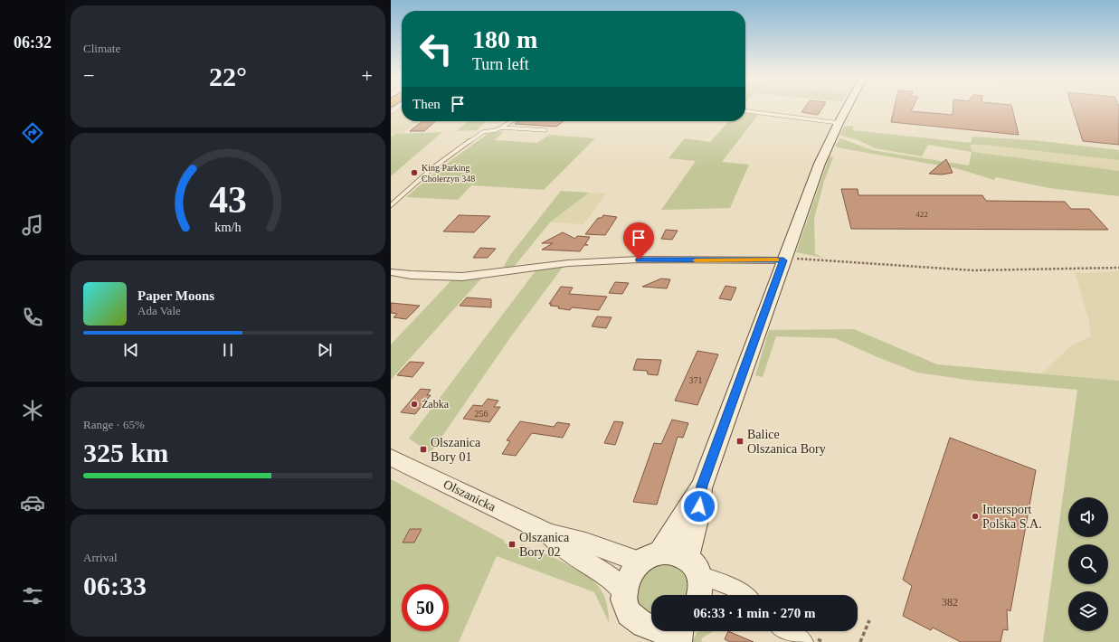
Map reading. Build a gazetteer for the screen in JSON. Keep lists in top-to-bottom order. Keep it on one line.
{"streets":{"street":["Olszanicka"]},"places":{"other":["King Parking Cholerzyn 348","Żabka","Intersport Polska S.A."],"transit":["Balice Olszanica Bory","Olszanica Bory 01","Olszanica Bory 02"]},"house_numbers":["422","371","256","382"],"page":{"tabs":"06:32","tile":["Climate",["Range · 65%","325 km"],["Arrival","06:33"]],"turn":["180 m","Turn left"],"heat":["−","22°","+"],"then":"Then","song":["Paper Moons","Ada Vale"],"limit":"50","trip":"06:33 · 1 min · 270 m","gauge":["43","km/h"]}}
